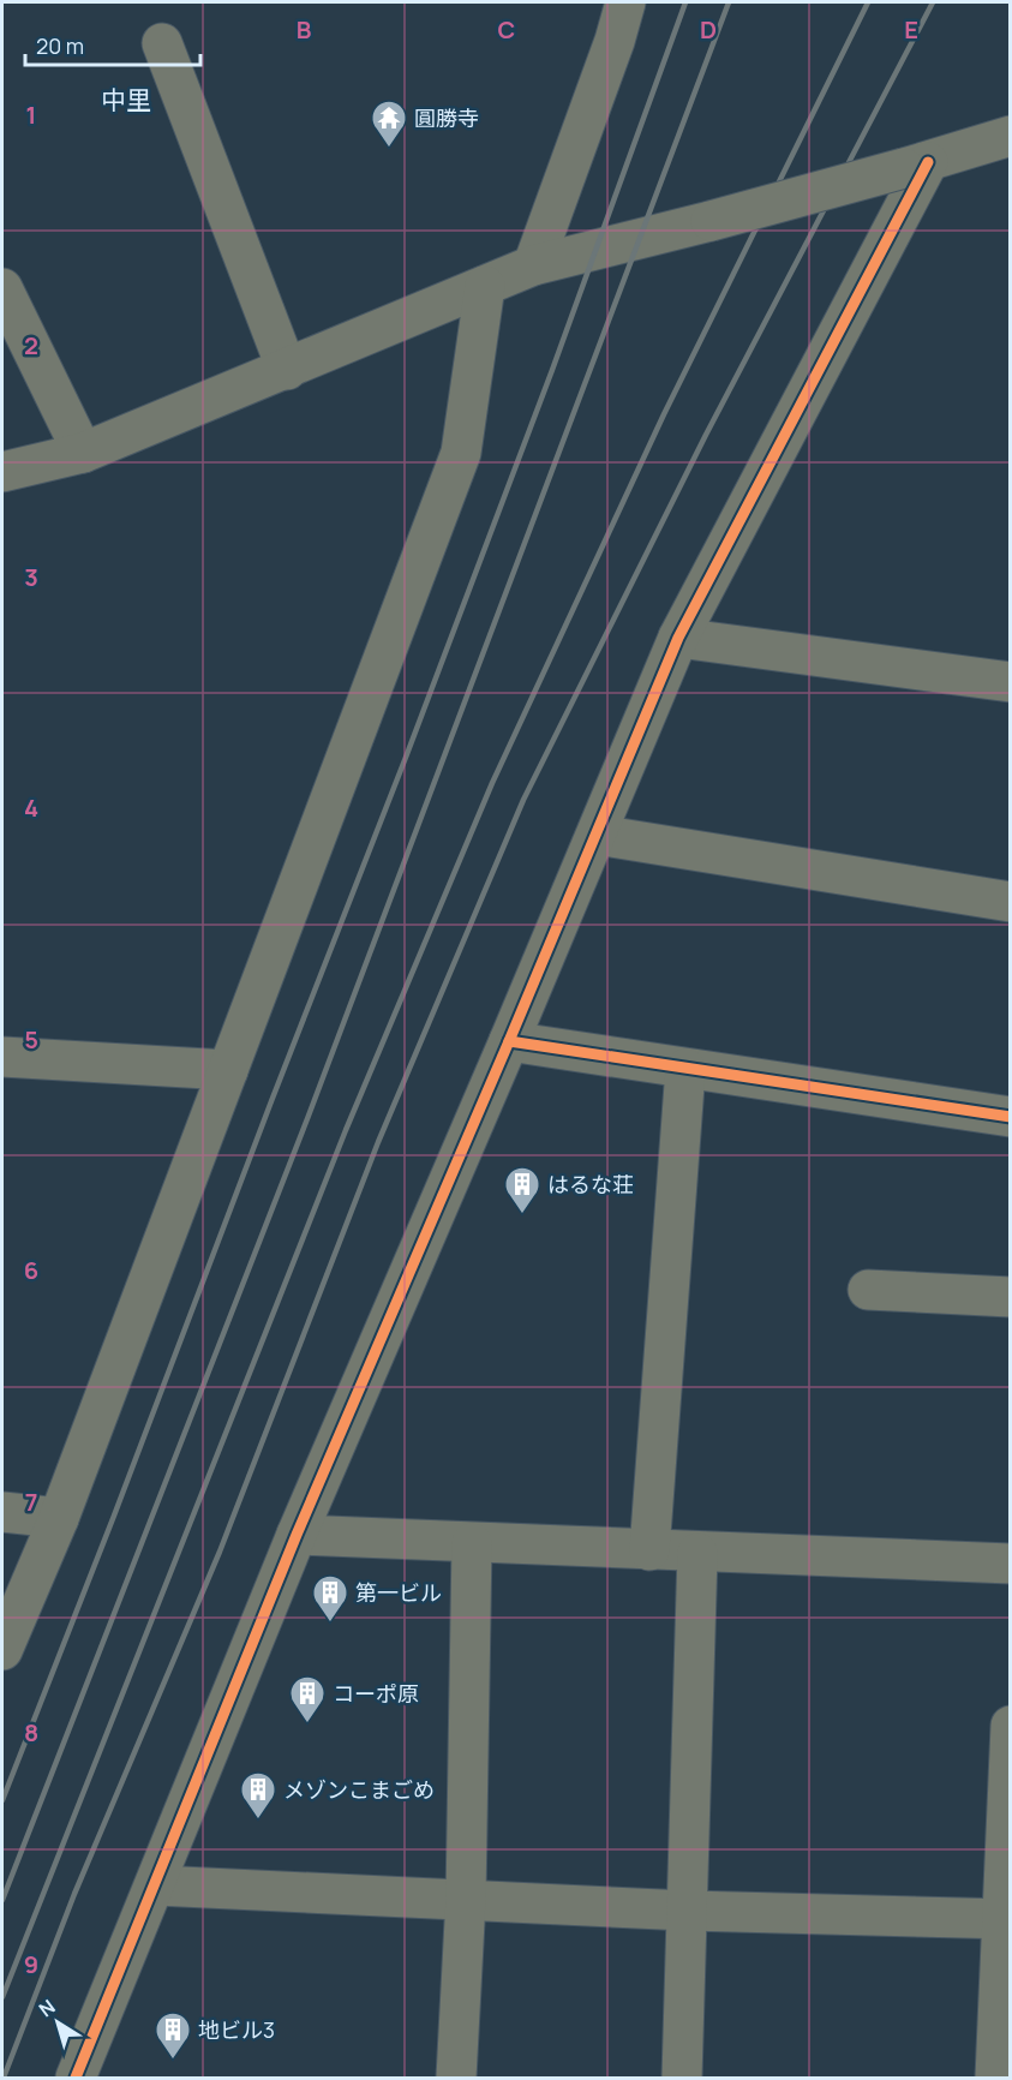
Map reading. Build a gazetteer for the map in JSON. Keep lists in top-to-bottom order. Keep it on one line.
{"districts":["中里"],"places":{"temple":["圓勝寺"],"building":["はるな荘","第一ビル","コーポ原","メゾンこまごめ","地ビル3"]},"scale_bar":"20 m","north":"top left","grid":{"columns":["B","C","D","E"],"rows":["1","2","3","4","5","6","7","8","9"]}}
